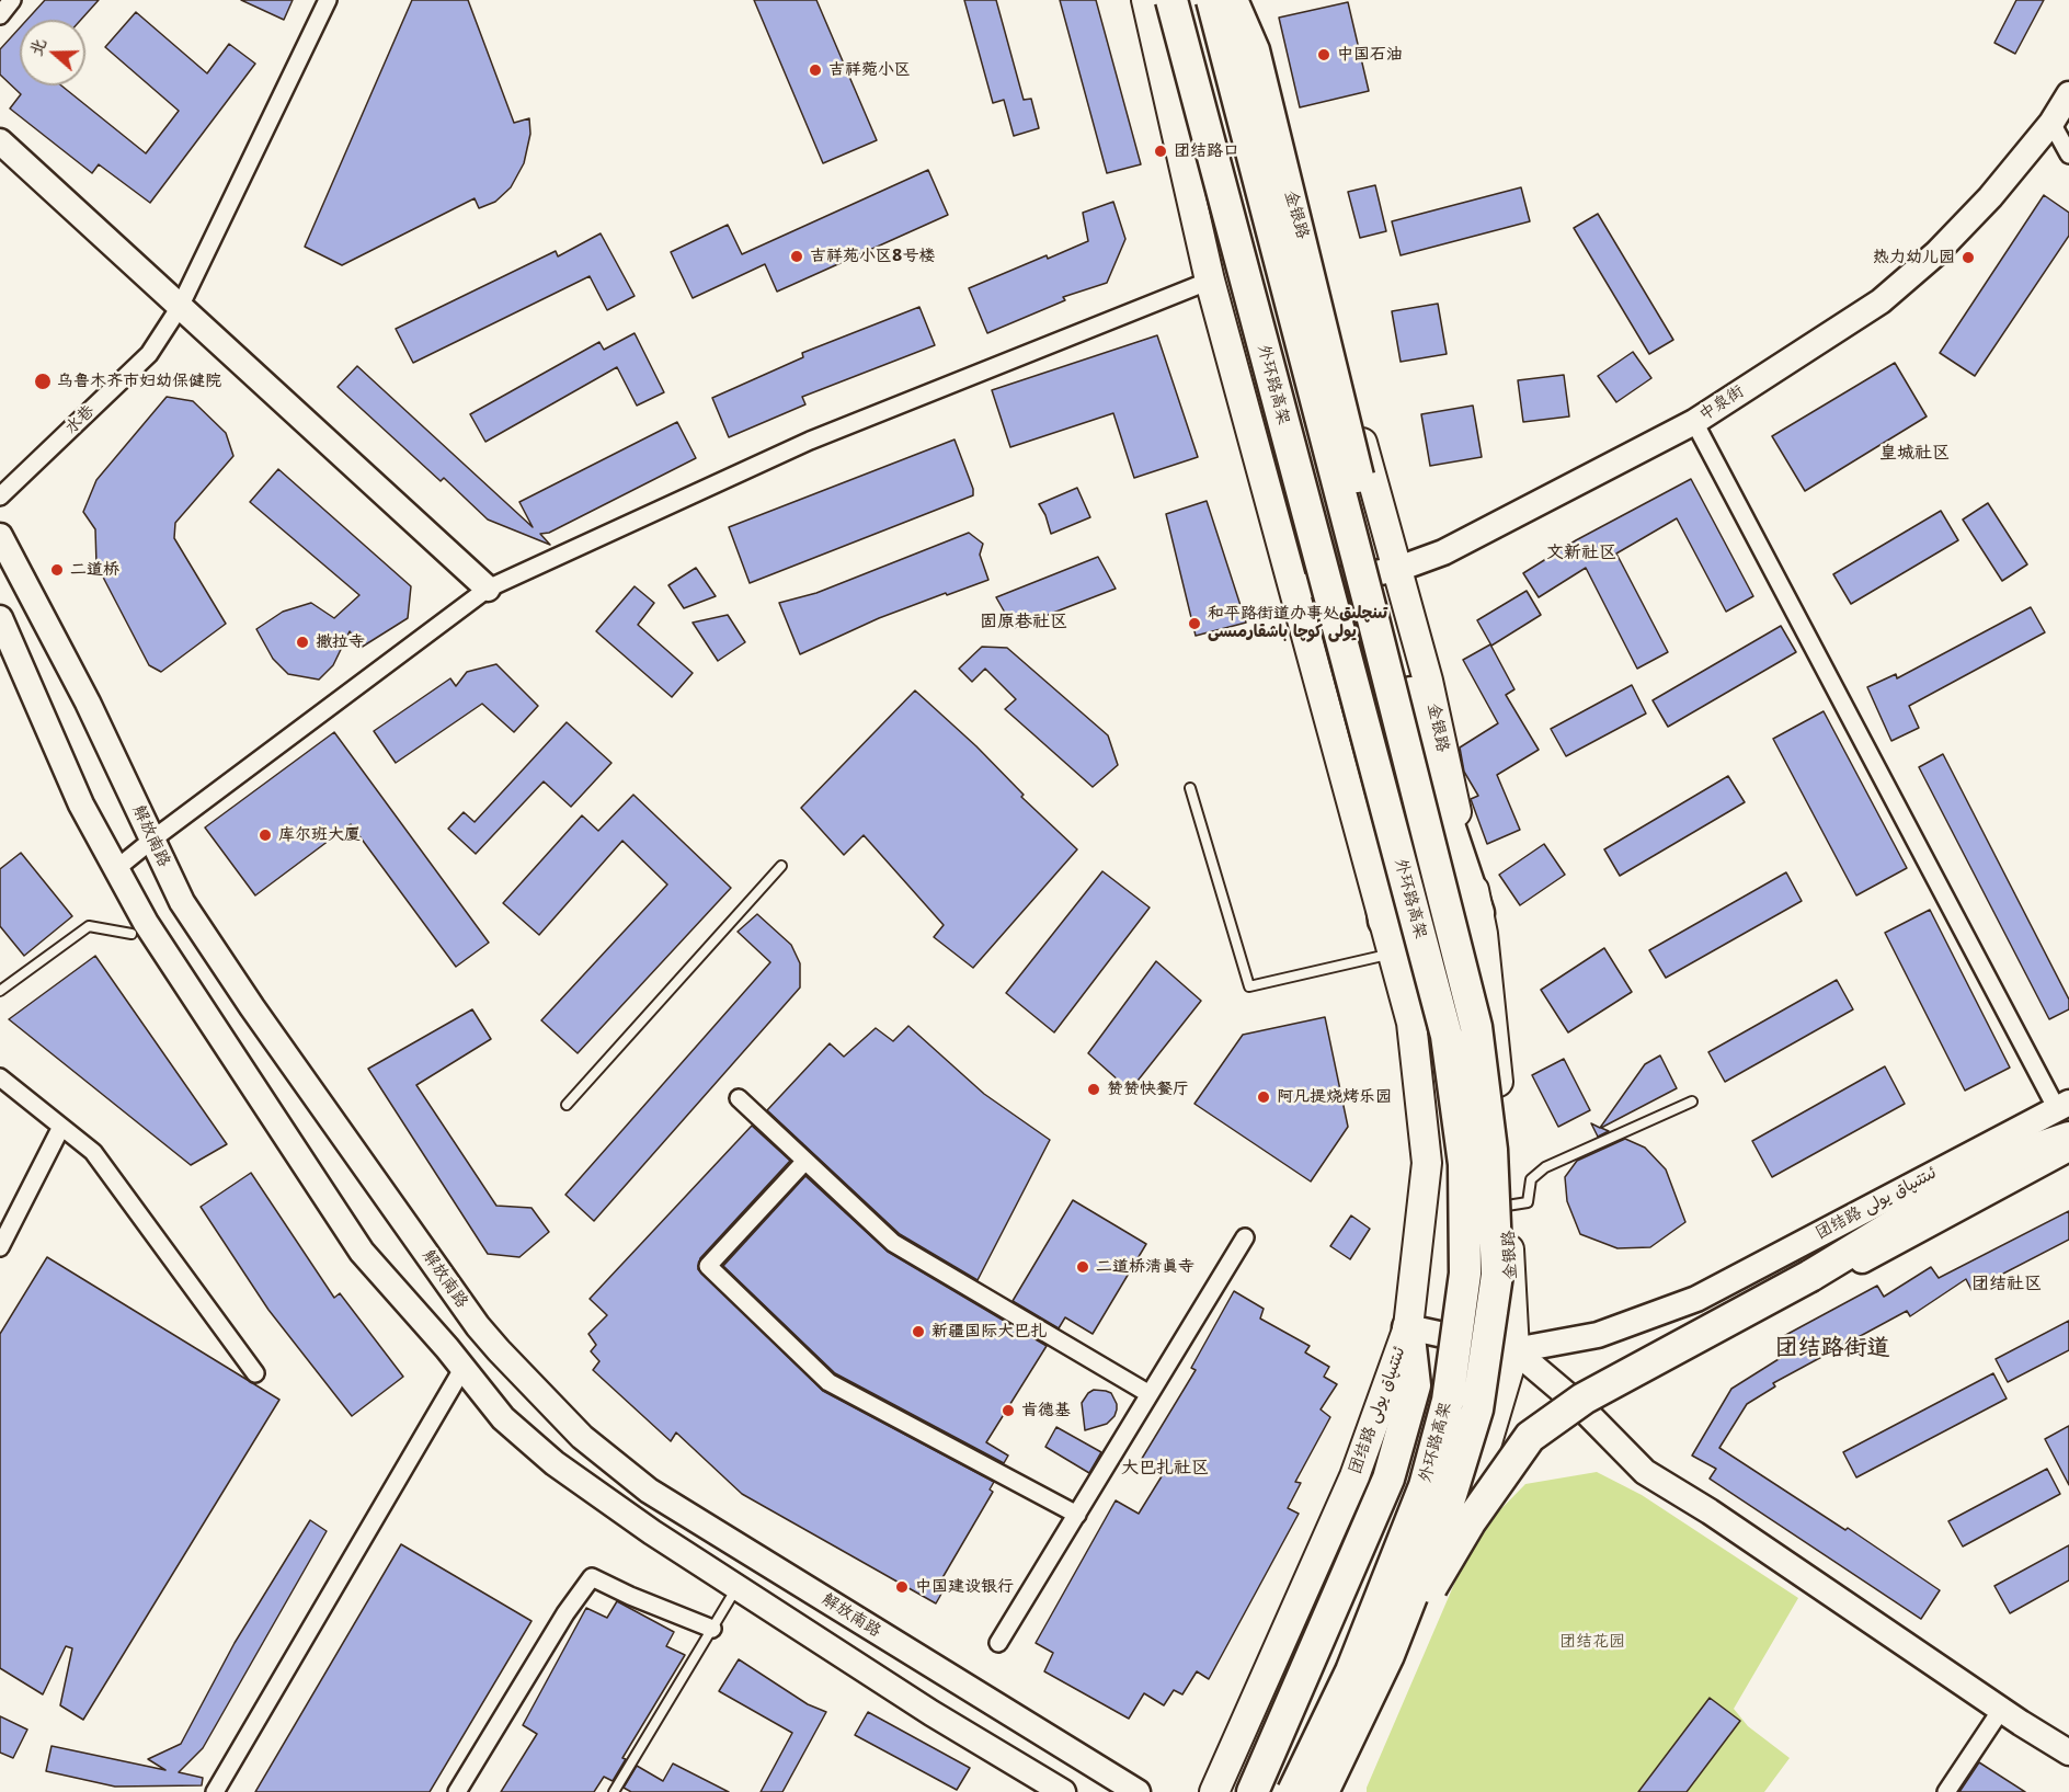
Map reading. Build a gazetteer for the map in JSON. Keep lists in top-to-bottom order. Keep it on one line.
{"streets":{"highway":["外环路高架"],"main road":["金银路","中泉街","解放南路","团结路 ئىتتىپاق يولى"],"street":["水巷"]},"crossings":[["金银路","中泉街"],["金银路","团结路 ئىتتىپاق يولى"]],"districts":["皇城社区","文新社区","固原巷社区","团结社区","团结路街道","大巴扎社区"],"parks":["团结花园"],"places":["中国石油","吉祥菀小区","团结路口","吉祥苑小区8号楼","热力幼儿园","乌鲁木齐市妇幼保健院","二道桥","和平路街道办事处تىنچلىق يولى كوچا باشقارمىسى","撒拉寺","库尔班大厦","赞赞快餐厅","阿凡提烧烤乐园","二道桥清真寺","新疆国际大巴扎","肯德基","中国建设银行"],"north":"left"}
